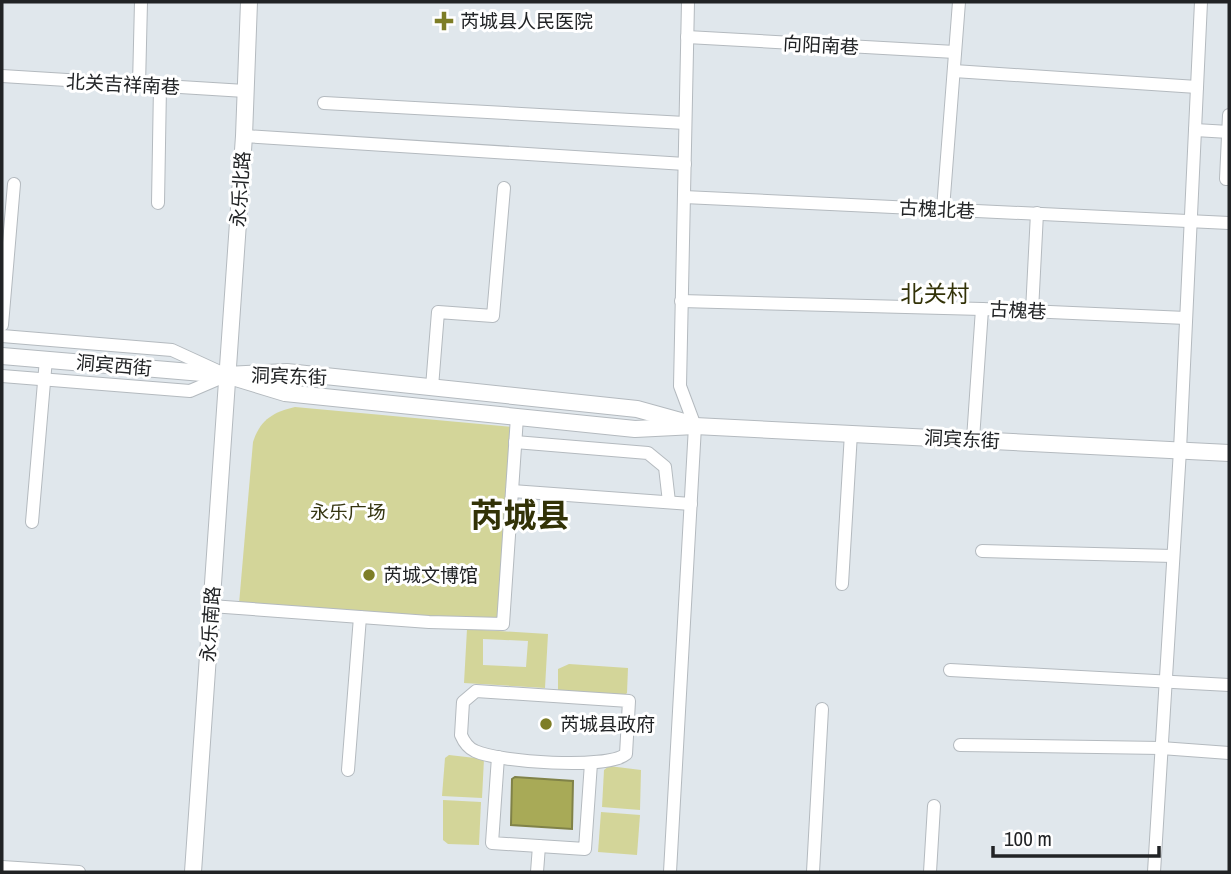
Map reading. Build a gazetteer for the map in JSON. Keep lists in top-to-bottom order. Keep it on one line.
{"streets":{"main road":["永乐北路","洞宾西街","洞宾东街","永乐南路"],"street":["向阳南巷","北关吉祥南巷","古槐北巷","古槐巷"]},"crossings":[["北关吉祥南巷","永乐北路"],["永乐北路","洞宾西街"],["永乐北路","洞宾东街"],["永乐北路","永乐南路"],["洞宾西街","洞宾东街"],["洞宾西街","永乐南路"],["洞宾东街","永乐南路"]],"districts":["北关村","芮城县"],"parks":["永乐广场"],"places":{"health":["芮城县人民医院"],"other":["芮城文博馆","芮城县政府"]},"scale_bar":"100 m"}
